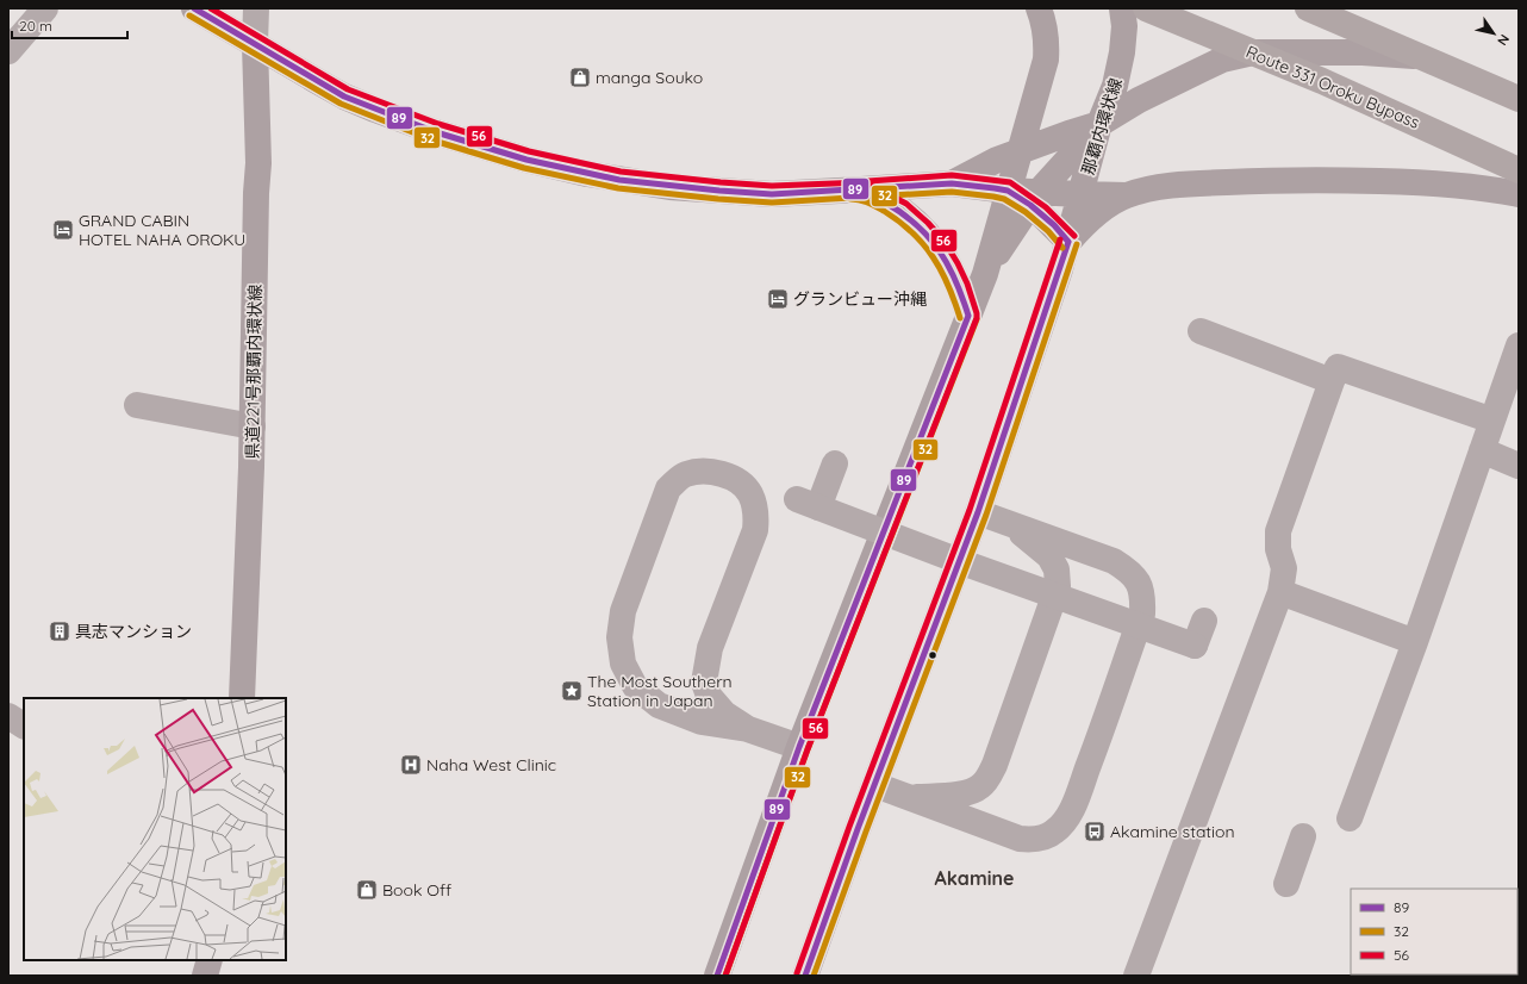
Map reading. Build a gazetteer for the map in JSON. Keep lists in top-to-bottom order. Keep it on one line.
{"streets":{"highway":["Route 331 Oroku Bypass"],"main road":["那覇内環状線","県道221号那覇内環状線"]},"districts":["Akamine"],"places":{"shop":["manga Souko","Book Off"],"hotel":["GRAND CABIN HOTEL NAHA OROKU","グランビュー沖縄"],"building":["具志マンション"],"place":["The Most Southern Station in Japan"],"hospital":["Naha West Clinic"],"bus stop":["Akamine station"]},"lines":["transit line 89","transit line 56","transit line 32"],"legend":["89","32","56"],"scale_bar":"20 m","north":"bottom right"}
